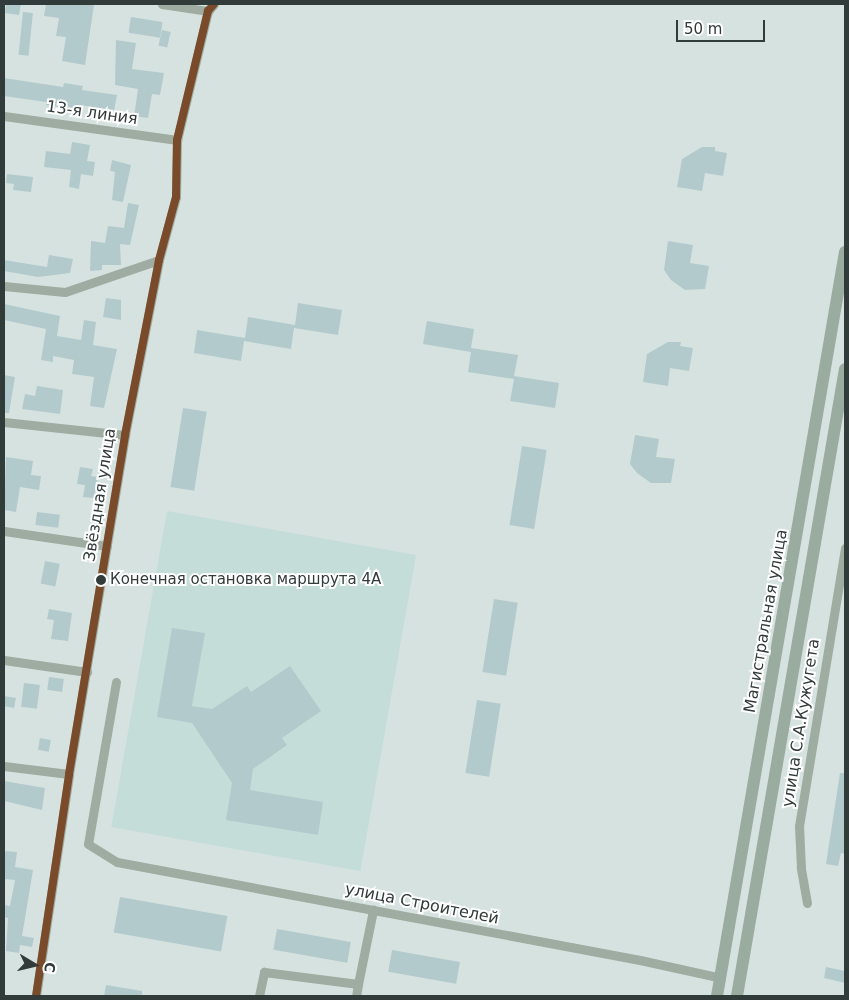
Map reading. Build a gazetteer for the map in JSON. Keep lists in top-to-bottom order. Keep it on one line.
{"streets":{"main road":["Магистральная улица"],"street":["13-я линия","Звёздная улица","улица С.А.Кужугета","улица Строителей"]},"crossings":[["13-я линия","Звёздная улица"],["Магистральная улица","улица Строителей"]],"places":["Конечная остановка маршрута 4А"],"scale_bar":"50 m","north":"right"}
